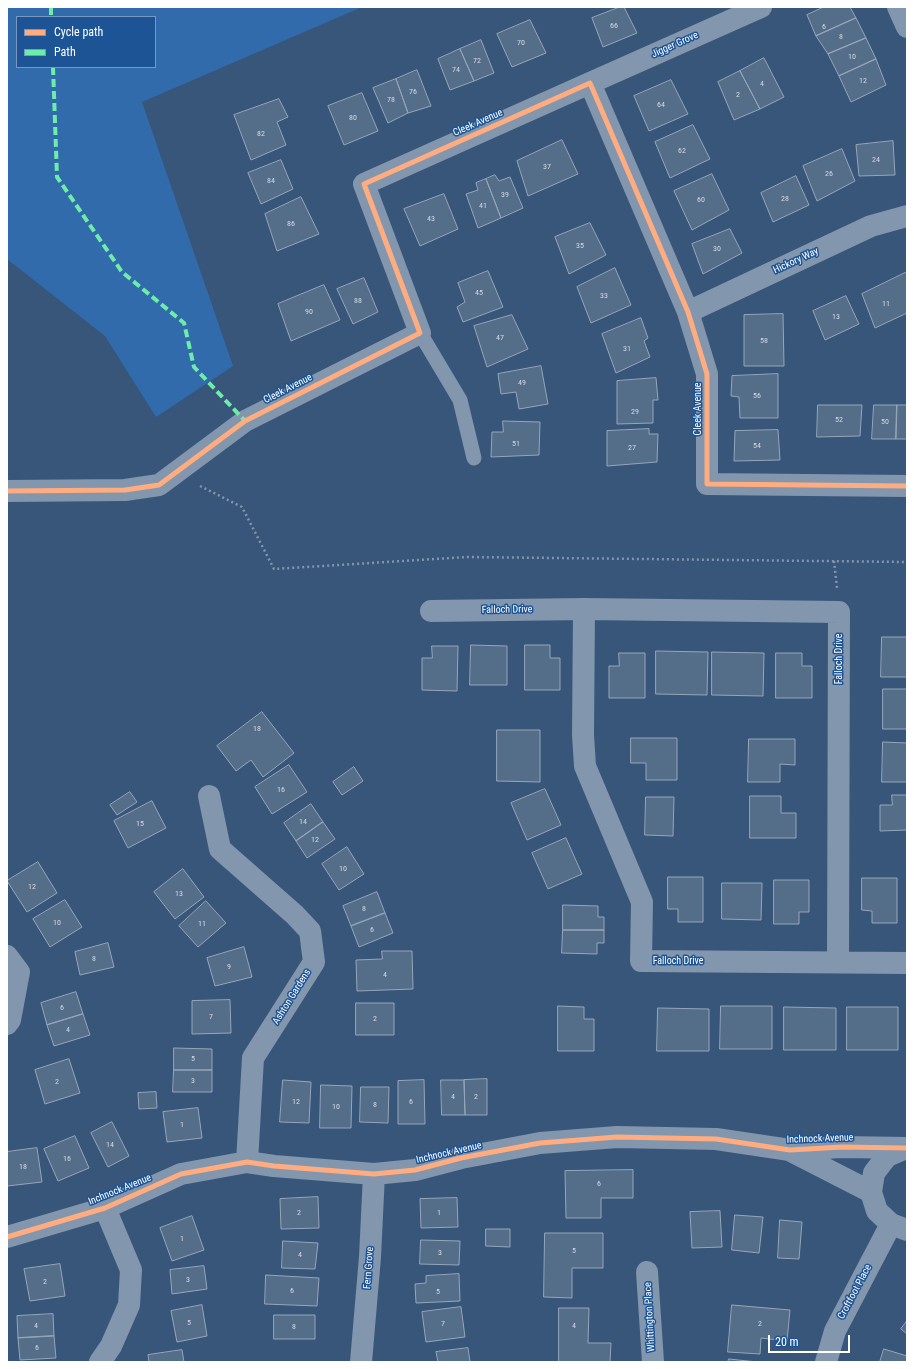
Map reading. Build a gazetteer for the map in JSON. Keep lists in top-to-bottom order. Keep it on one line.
{"streets":{"street":["Jigger Grove","Cleek Avenue","Hickory Way","Falloch Drive","Ashton Gardens","Inchnock Avenue","Fern Grove","Croftfoot Place","Whittington Place"]},"crossings":[["Jigger Grove","Cleek Avenue"],["Cleek Avenue","Hickory Way"],["Ashton Gardens","Inchnock Avenue"],["Inchnock Avenue","Fern Grove"]],"house_numbers":["66","6","8","70","10","72","74","12","4","76","2","78","64","80","82","62","24","37","26","84","39","28","60","41","43","86","35","30","45","33","88","11","90","13","47","58","31","49","56","29","52","50","51","54","27","18","16","14","15","12","10","12","13","8","10","11","6","8","9","4","6","7","2","4","5","3","2","4","2","12","6","8","10","1","14","16","18","6","2","1","1","5","3","4","3","2","6","5","5","7","2","4","4","8","6"],"legend":["Cycle path","Path"],"scale_bar":"20 m"}
